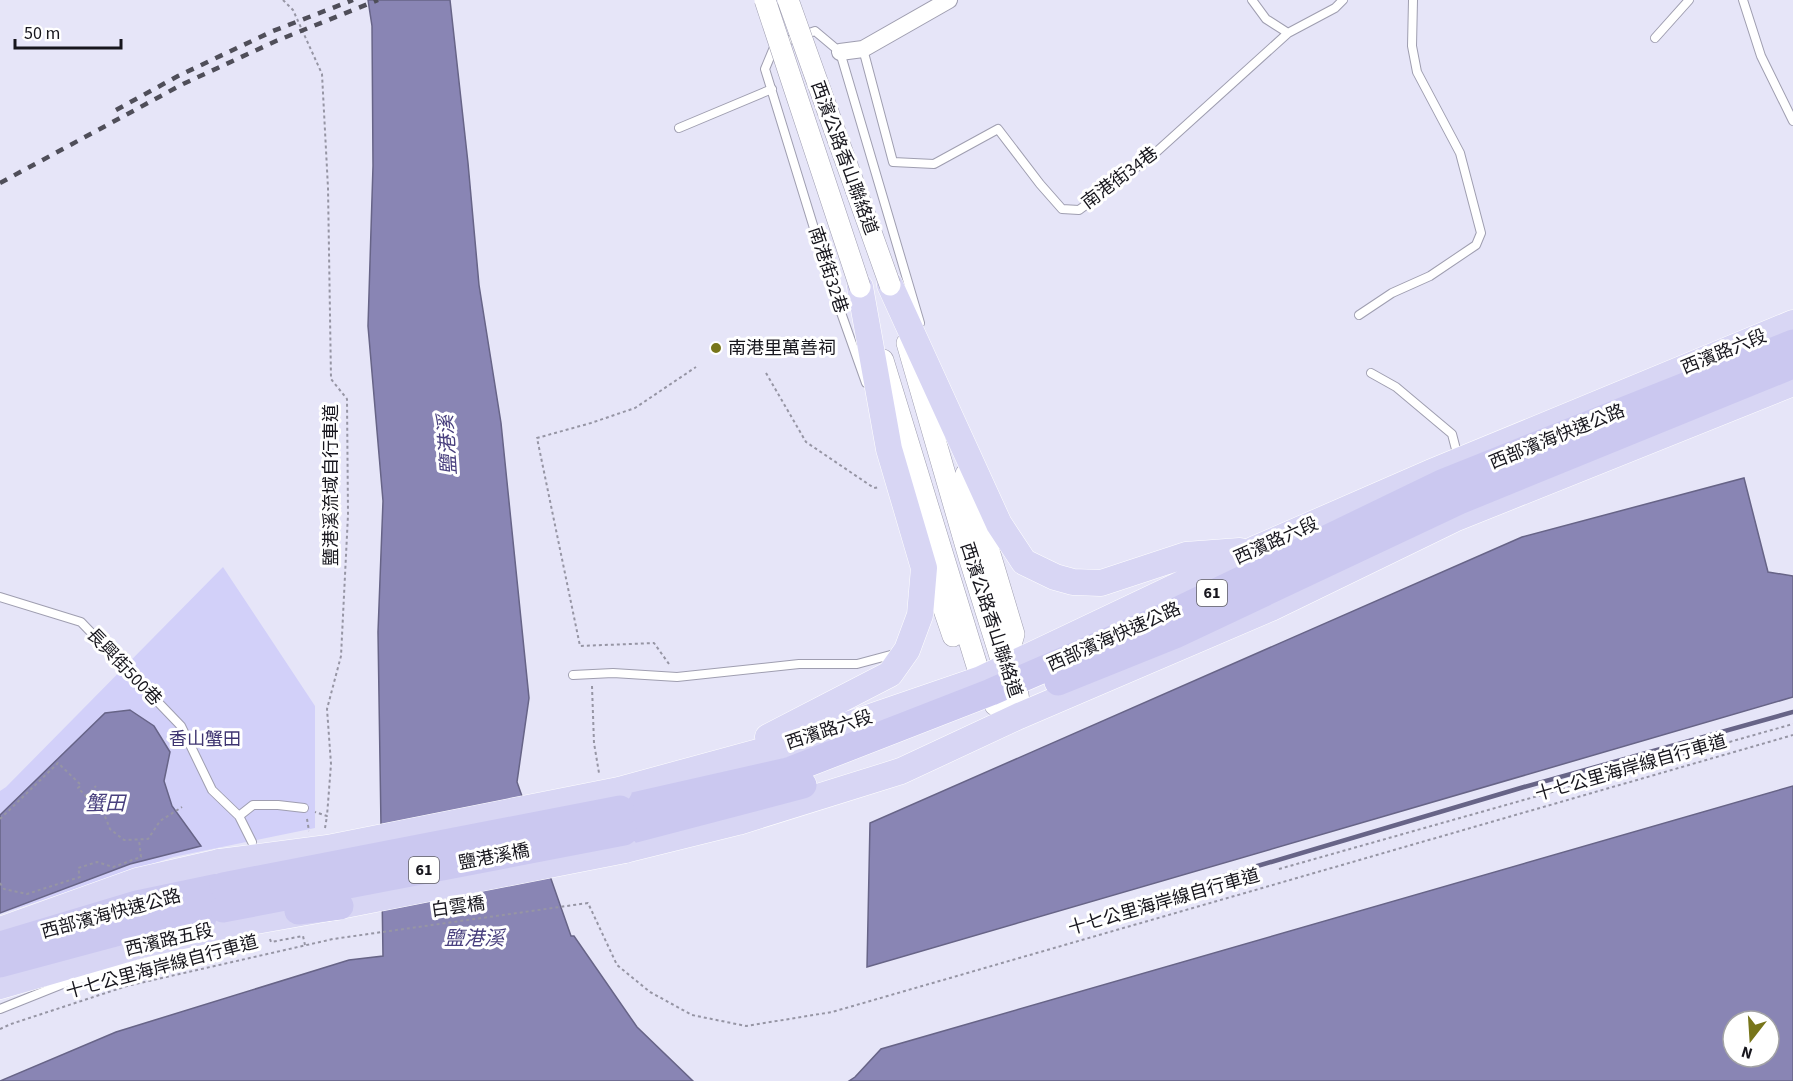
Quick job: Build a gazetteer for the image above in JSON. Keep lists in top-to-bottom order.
{
  "streets": {
    "highway": ["西部濱海快速公路", "61", "鹽港溪橋"],
    "main road": ["西濱路六段", "西濱路五段"],
    "street": ["西濱公路香山聯絡道"],
    "lane": ["南港街34巷", "南港街32巷", "長興街500巷"],
    "path": ["鹽港溪流域自行車道", "十七公里海岸線自行車道", "白雲橋"]
  },
  "crossings": [
    ["西濱公路香山聯絡道", "西濱路六段"],
    ["西濱公路香山聯絡道", "西部濱海快速公路"],
    ["西濱路六段", "西部濱海快速公路"],
    ["西濱路六段", "61"],
    ["西濱路六段", "鹽港溪橋"],
    ["西部濱海快速公路", "61"],
    ["西部濱海快速公路", "鹽港溪橋"],
    ["西部濱海快速公路", "西濱路五段"],
    ["鹽港溪流域自行車道", "61"],
    ["61", "鹽港溪橋"],
    ["61", "西濱路五段"],
    ["十七公里海岸線自行車道", "白雲橋"],
    ["鹽港溪橋", "西濱路五段"]
  ],
  "water": ["鹽港溪", "蟹田"],
  "parks": ["香山蟹田"],
  "places": ["南港里萬善祠"],
  "scale_bar": "50 m",
  "north": "bottom"
}
